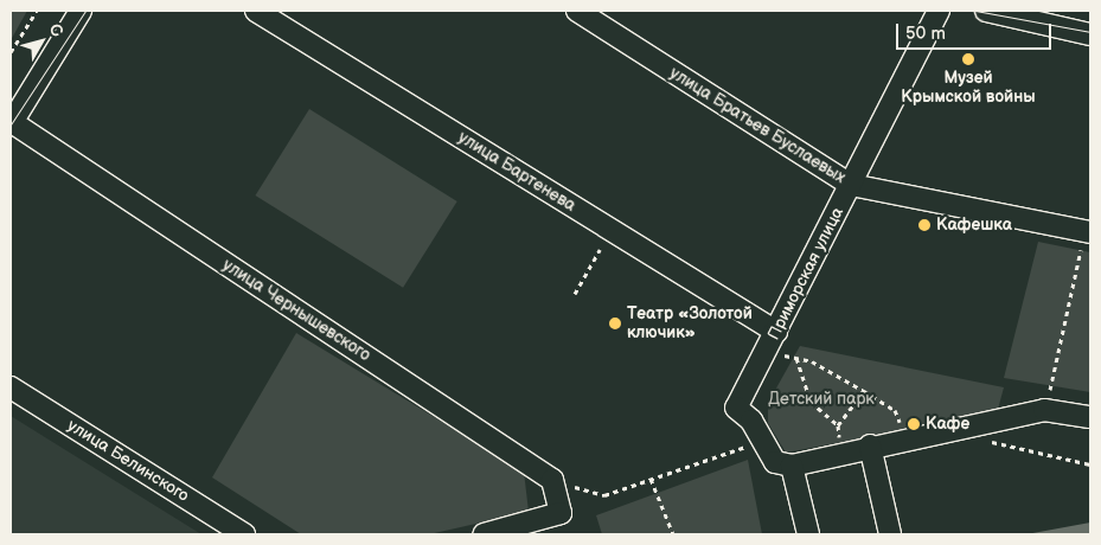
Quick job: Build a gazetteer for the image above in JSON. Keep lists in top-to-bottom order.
{
  "streets": {
    "street": [
      "улица Братьев Буслаевых",
      "улица Бартенева",
      "Приморская улица",
      "улица Чернышевского",
      "улица Белинского"
    ]
  },
  "crossings": [
    ["улица Братьев Буслаевых", "Приморская улица"],
    ["улица Бартенева", "Приморская улица"]
  ],
  "parks": ["Детский парк"],
  "places": [
    "Музей Крымской войны",
    "Кафешка",
    "Театр «Золотой ключик»",
    "Кафе"
  ],
  "scale_bar": "50 m",
  "north": "top right"
}
